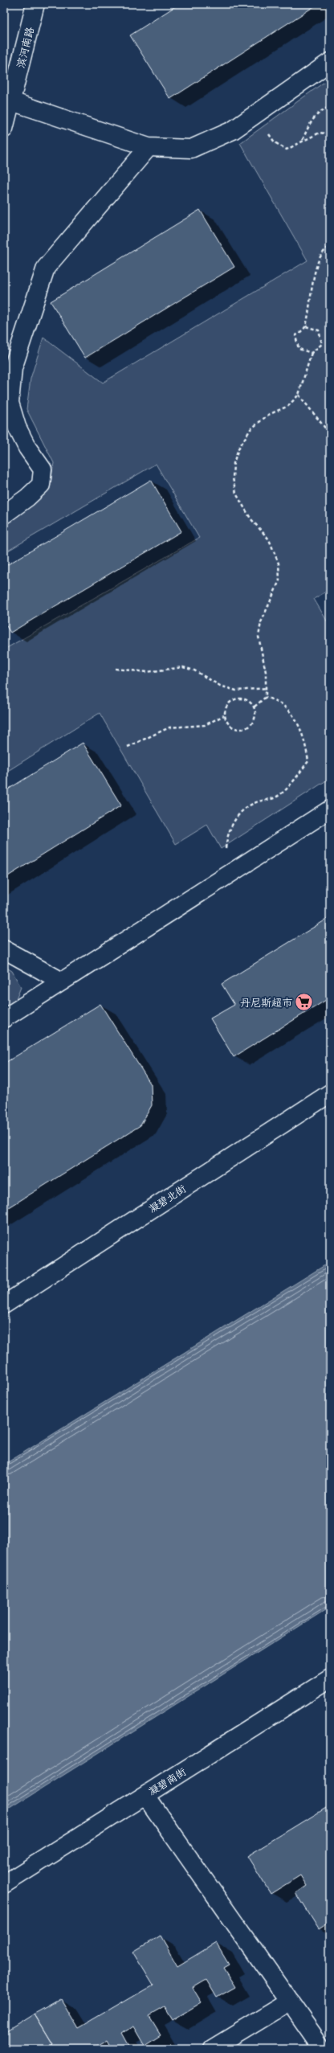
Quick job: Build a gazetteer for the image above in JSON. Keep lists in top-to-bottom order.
{
  "streets": {
    "street": ["滨河南路", "凝碧北街", "凝碧南街"]
  },
  "places": {
    "supermarket": ["丹尼斯超市"]
  }
}
